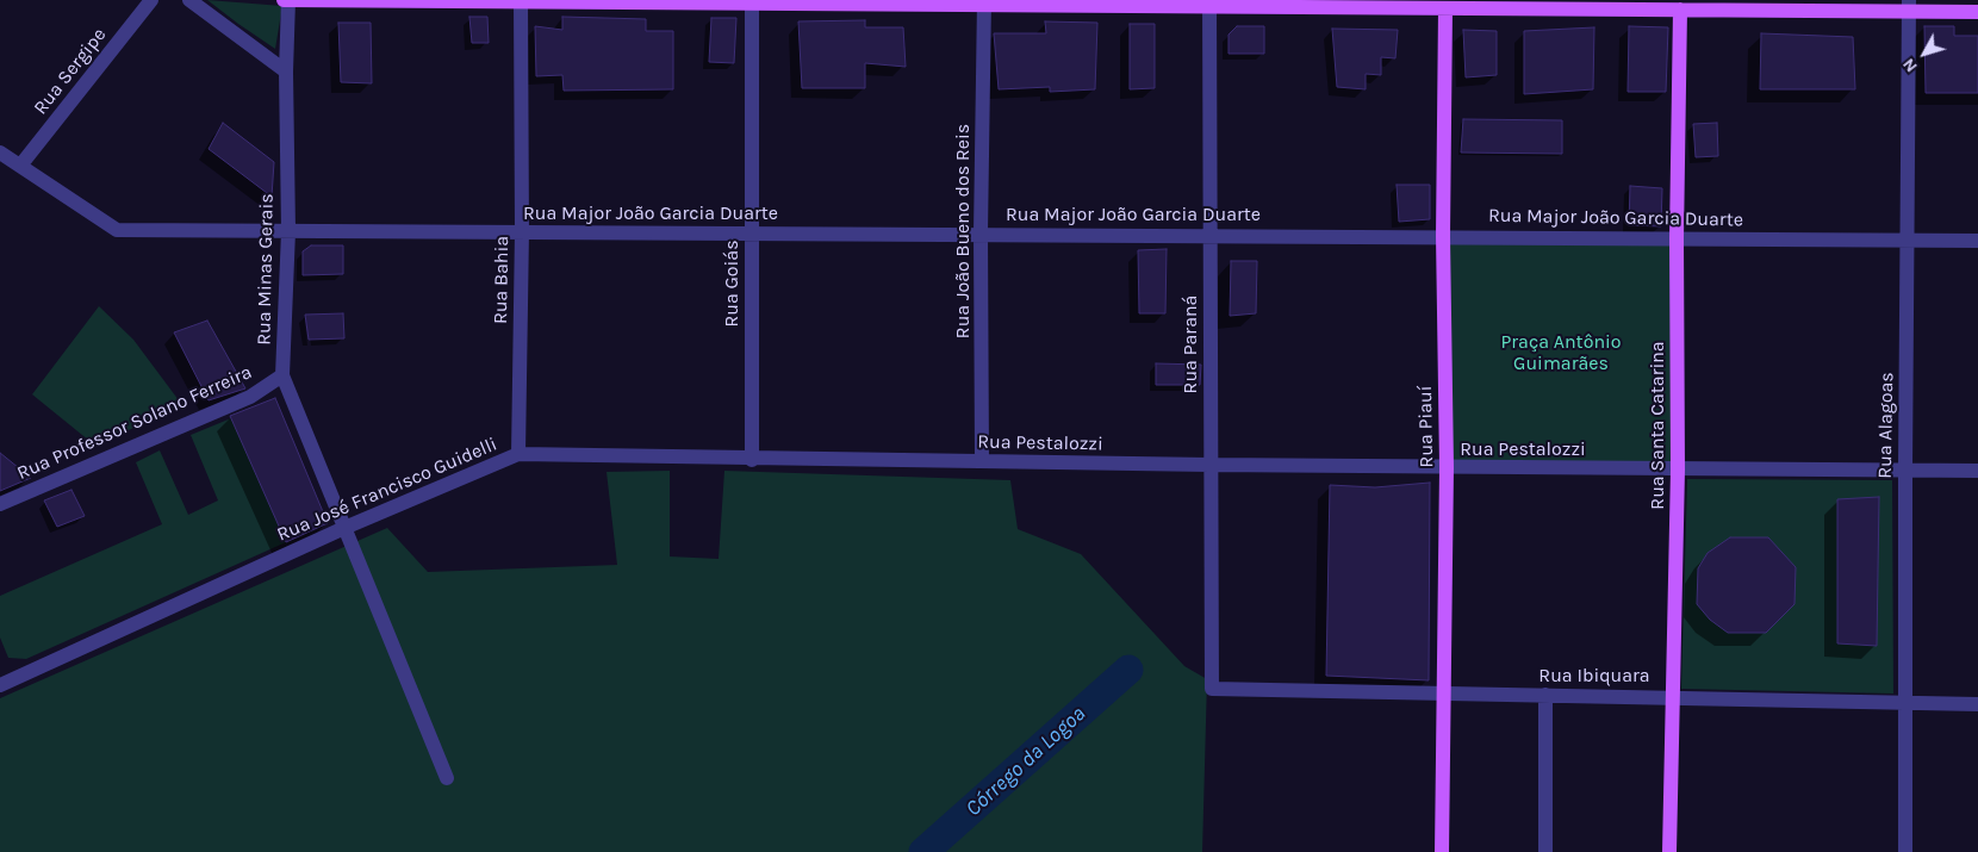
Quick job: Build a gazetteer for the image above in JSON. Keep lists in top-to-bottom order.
{
  "streets": {
    "main road": ["Rua Santa Catarina", "Rua Piauí"],
    "street": [
      "Rua Sergipe",
      "Rua Major João Garcia Duarte",
      "Rua João Bueno dos Reis",
      "Rua Minas Gerais",
      "Rua Bahia",
      "Rua Goiás",
      "Rua Paraná",
      "Rua Professor Solano Ferreira",
      "Rua Alagoas",
      "Rua Pestalozzi",
      "Rua José Francisco Guidelli",
      "Rua Ibiquara"
    ]
  },
  "crossings": [
    ["Rua Sergipe", "Rua Major João Garcia Duarte"],
    ["Rua Major João Garcia Duarte", "Rua João Bueno dos Reis"],
    ["Rua Major João Garcia Duarte", "Rua Minas Gerais"],
    ["Rua Major João Garcia Duarte", "Rua Bahia"],
    ["Rua Major João Garcia Duarte", "Rua Goiás"],
    ["Rua Major João Garcia Duarte", "Rua Paraná"],
    ["Rua Major João Garcia Duarte", "Rua Santa Catarina"],
    ["Rua Major João Garcia Duarte", "Rua Alagoas"],
    ["Rua Major João Garcia Duarte", "Rua Piauí"],
    ["Rua João Bueno dos Reis", "Rua Pestalozzi"],
    ["Rua Minas Gerais", "Rua Professor Solano Ferreira"],
    ["Rua Minas Gerais", "Rua José Francisco Guidelli"],
    ["Rua Bahia", "Rua José Francisco Guidelli"],
    ["Rua Goiás", "Rua José Francisco Guidelli"],
    ["Rua Paraná", "Rua Pestalozzi"],
    ["Rua Paraná", "Rua Ibiquara"],
    ["Rua Santa Catarina", "Rua Pestalozzi"],
    ["Rua Santa Catarina", "Rua Ibiquara"],
    ["Rua Alagoas", "Rua Pestalozzi"],
    ["Rua Alagoas", "Rua Ibiquara"],
    ["Rua Piauí", "Rua Pestalozzi"],
    ["Rua Piauí", "Rua Ibiquara"],
    ["Rua Pestalozzi", "Rua José Francisco Guidelli"]
  ],
  "water": ["Córrego da Logoa"],
  "parks": ["Praça Antônio Guimarães"],
  "north": "bottom left"
}
